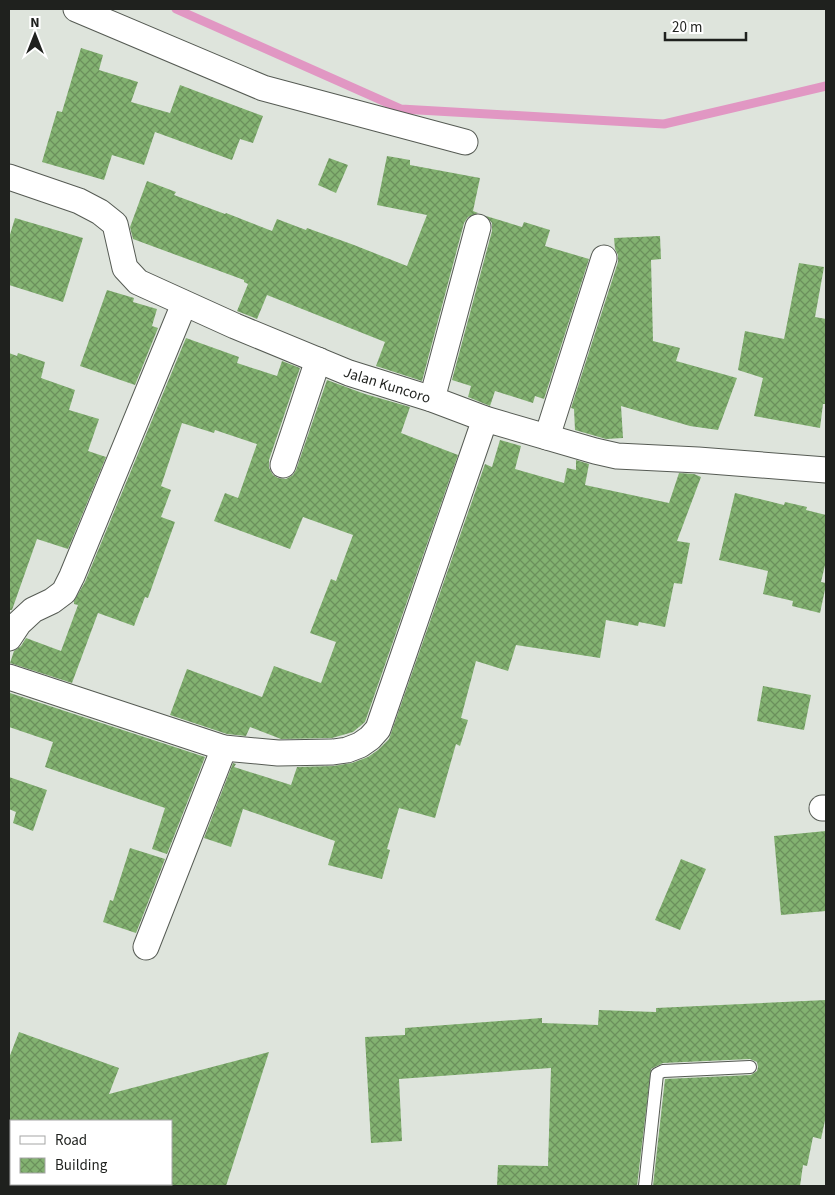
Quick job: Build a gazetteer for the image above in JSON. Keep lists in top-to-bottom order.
{
  "streets": {
    "street": ["Jalan Kuncoro"]
  },
  "legend": ["Road", "Building"],
  "scale_bar": "20 m",
  "north": "top"
}
